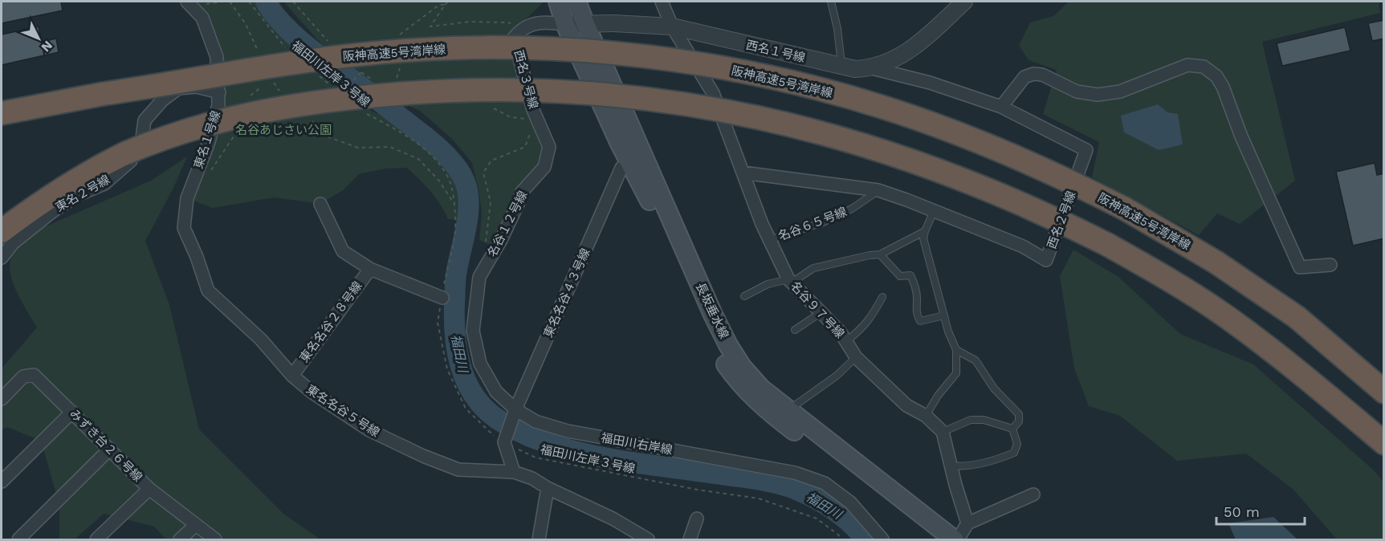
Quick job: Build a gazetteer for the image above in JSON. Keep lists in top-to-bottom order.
{
  "streets": {
    "highway": ["阪神高速5号湾岸線"],
    "main road": ["長坂垂水線"],
    "street": [
      "西名１号線",
      "西名３号線",
      "東名１号線",
      "東名２号線",
      "西名２号線",
      "名谷１２号線",
      "東名名谷４３号線",
      "名谷９７号線",
      "東名名谷２８号線",
      "東名名谷５号線",
      "福田川右岸線",
      "みずき台２６号線"
    ],
    "lane": ["名谷６５号線"],
    "path": ["福田川左岸３号線"]
  },
  "crossings": [
    ["西名１号線", "西名２号線"],
    ["西名１号線", "名谷９７号線"],
    ["西名１号線", "長坂垂水線"],
    ["福田川左岸３号線", "東名名谷４３号線"],
    ["西名３号線", "名谷１２号線"],
    ["東名１号線", "東名２号線"],
    ["東名１号線", "東名名谷５号線"],
    ["西名２号線", "名谷６５号線"],
    ["西名２号線", "名谷９７号線"],
    ["名谷１２号線", "福田川右岸線"],
    ["名谷６５号線", "名谷９７号線"],
    ["東名名谷４３号線", "長坂垂水線"],
    ["東名名谷４３号線", "福田川右岸線"],
    ["東名名谷２８号線", "東名名谷５号線"]
  ],
  "water": ["福田川"],
  "parks": ["名谷あじさい公園"],
  "scale_bar": "50 m",
  "north": "bottom right"
}
